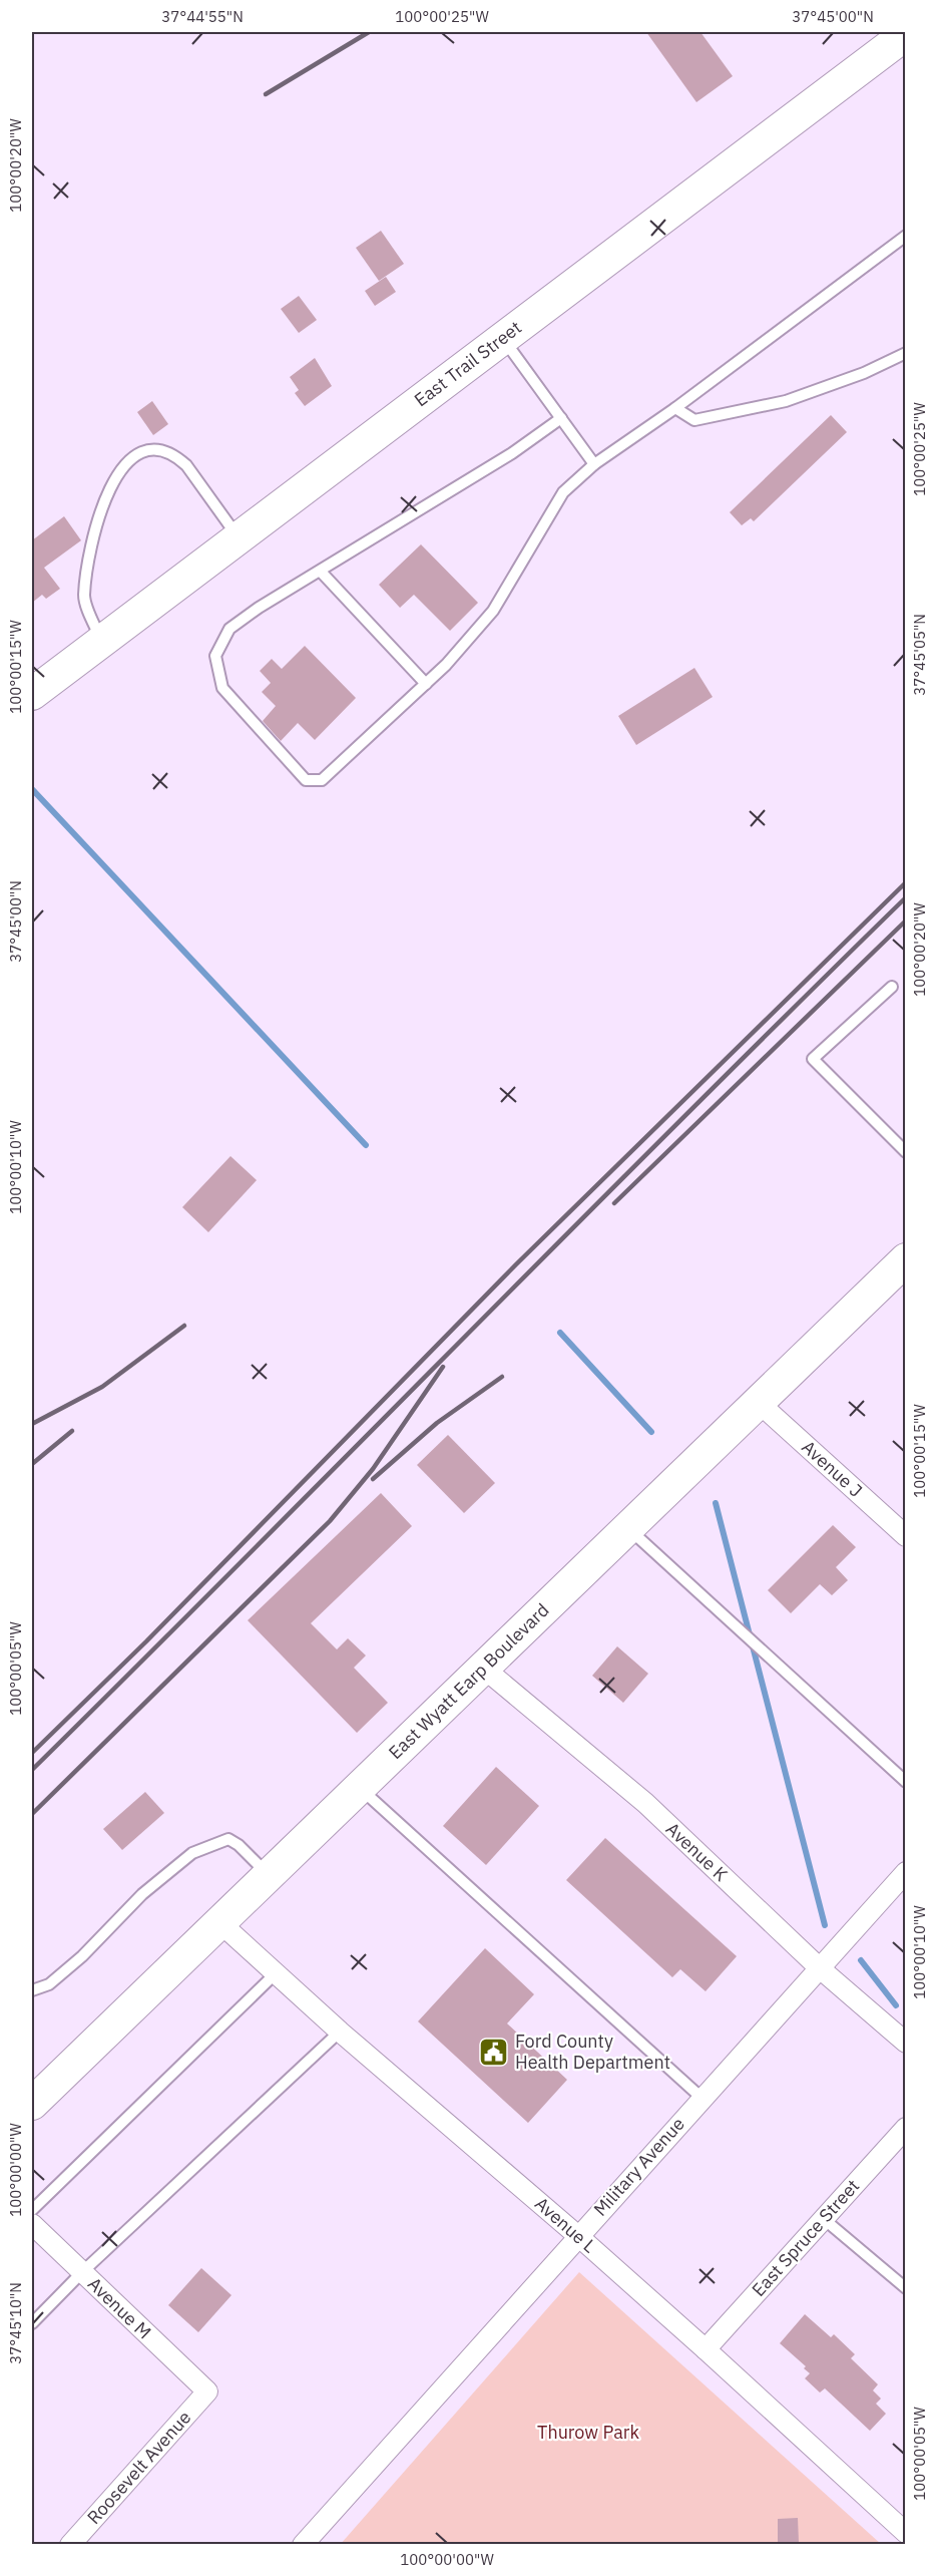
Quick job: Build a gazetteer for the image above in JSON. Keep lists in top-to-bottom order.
{
  "streets": {
    "main road": ["East Trail Street", "East Wyatt Earp Boulevard"],
    "street": [
      "Avenue J",
      "Avenue K",
      "Military Avenue",
      "Avenue L",
      "East Spruce Street",
      "Avenue M",
      "Roosevelt Avenue"
    ]
  },
  "crossings": [
    ["Avenue J", "East Wyatt Earp Boulevard"],
    ["East Wyatt Earp Boulevard", "Avenue K"],
    ["East Wyatt Earp Boulevard", "Avenue L"],
    ["Avenue K", "Military Avenue"],
    ["Military Avenue", "Avenue L"],
    ["Avenue L", "East Spruce Street"],
    ["Avenue M", "Roosevelt Avenue"]
  ],
  "parks": ["Thurow Park"],
  "places": {
    "public building": ["Ford County Health Department"]
  },
  "coordinates": [
    "37°44'55\"N",
    "100°00'25\"W",
    "37°45'00\"N",
    "100°00'20\"W",
    "37°45'05\"N",
    "100°00'15\"W",
    "100°00'10\"W",
    "100°00'05\"W",
    "100°00'00\"W",
    "37°45'10\"N"
  ]
}
